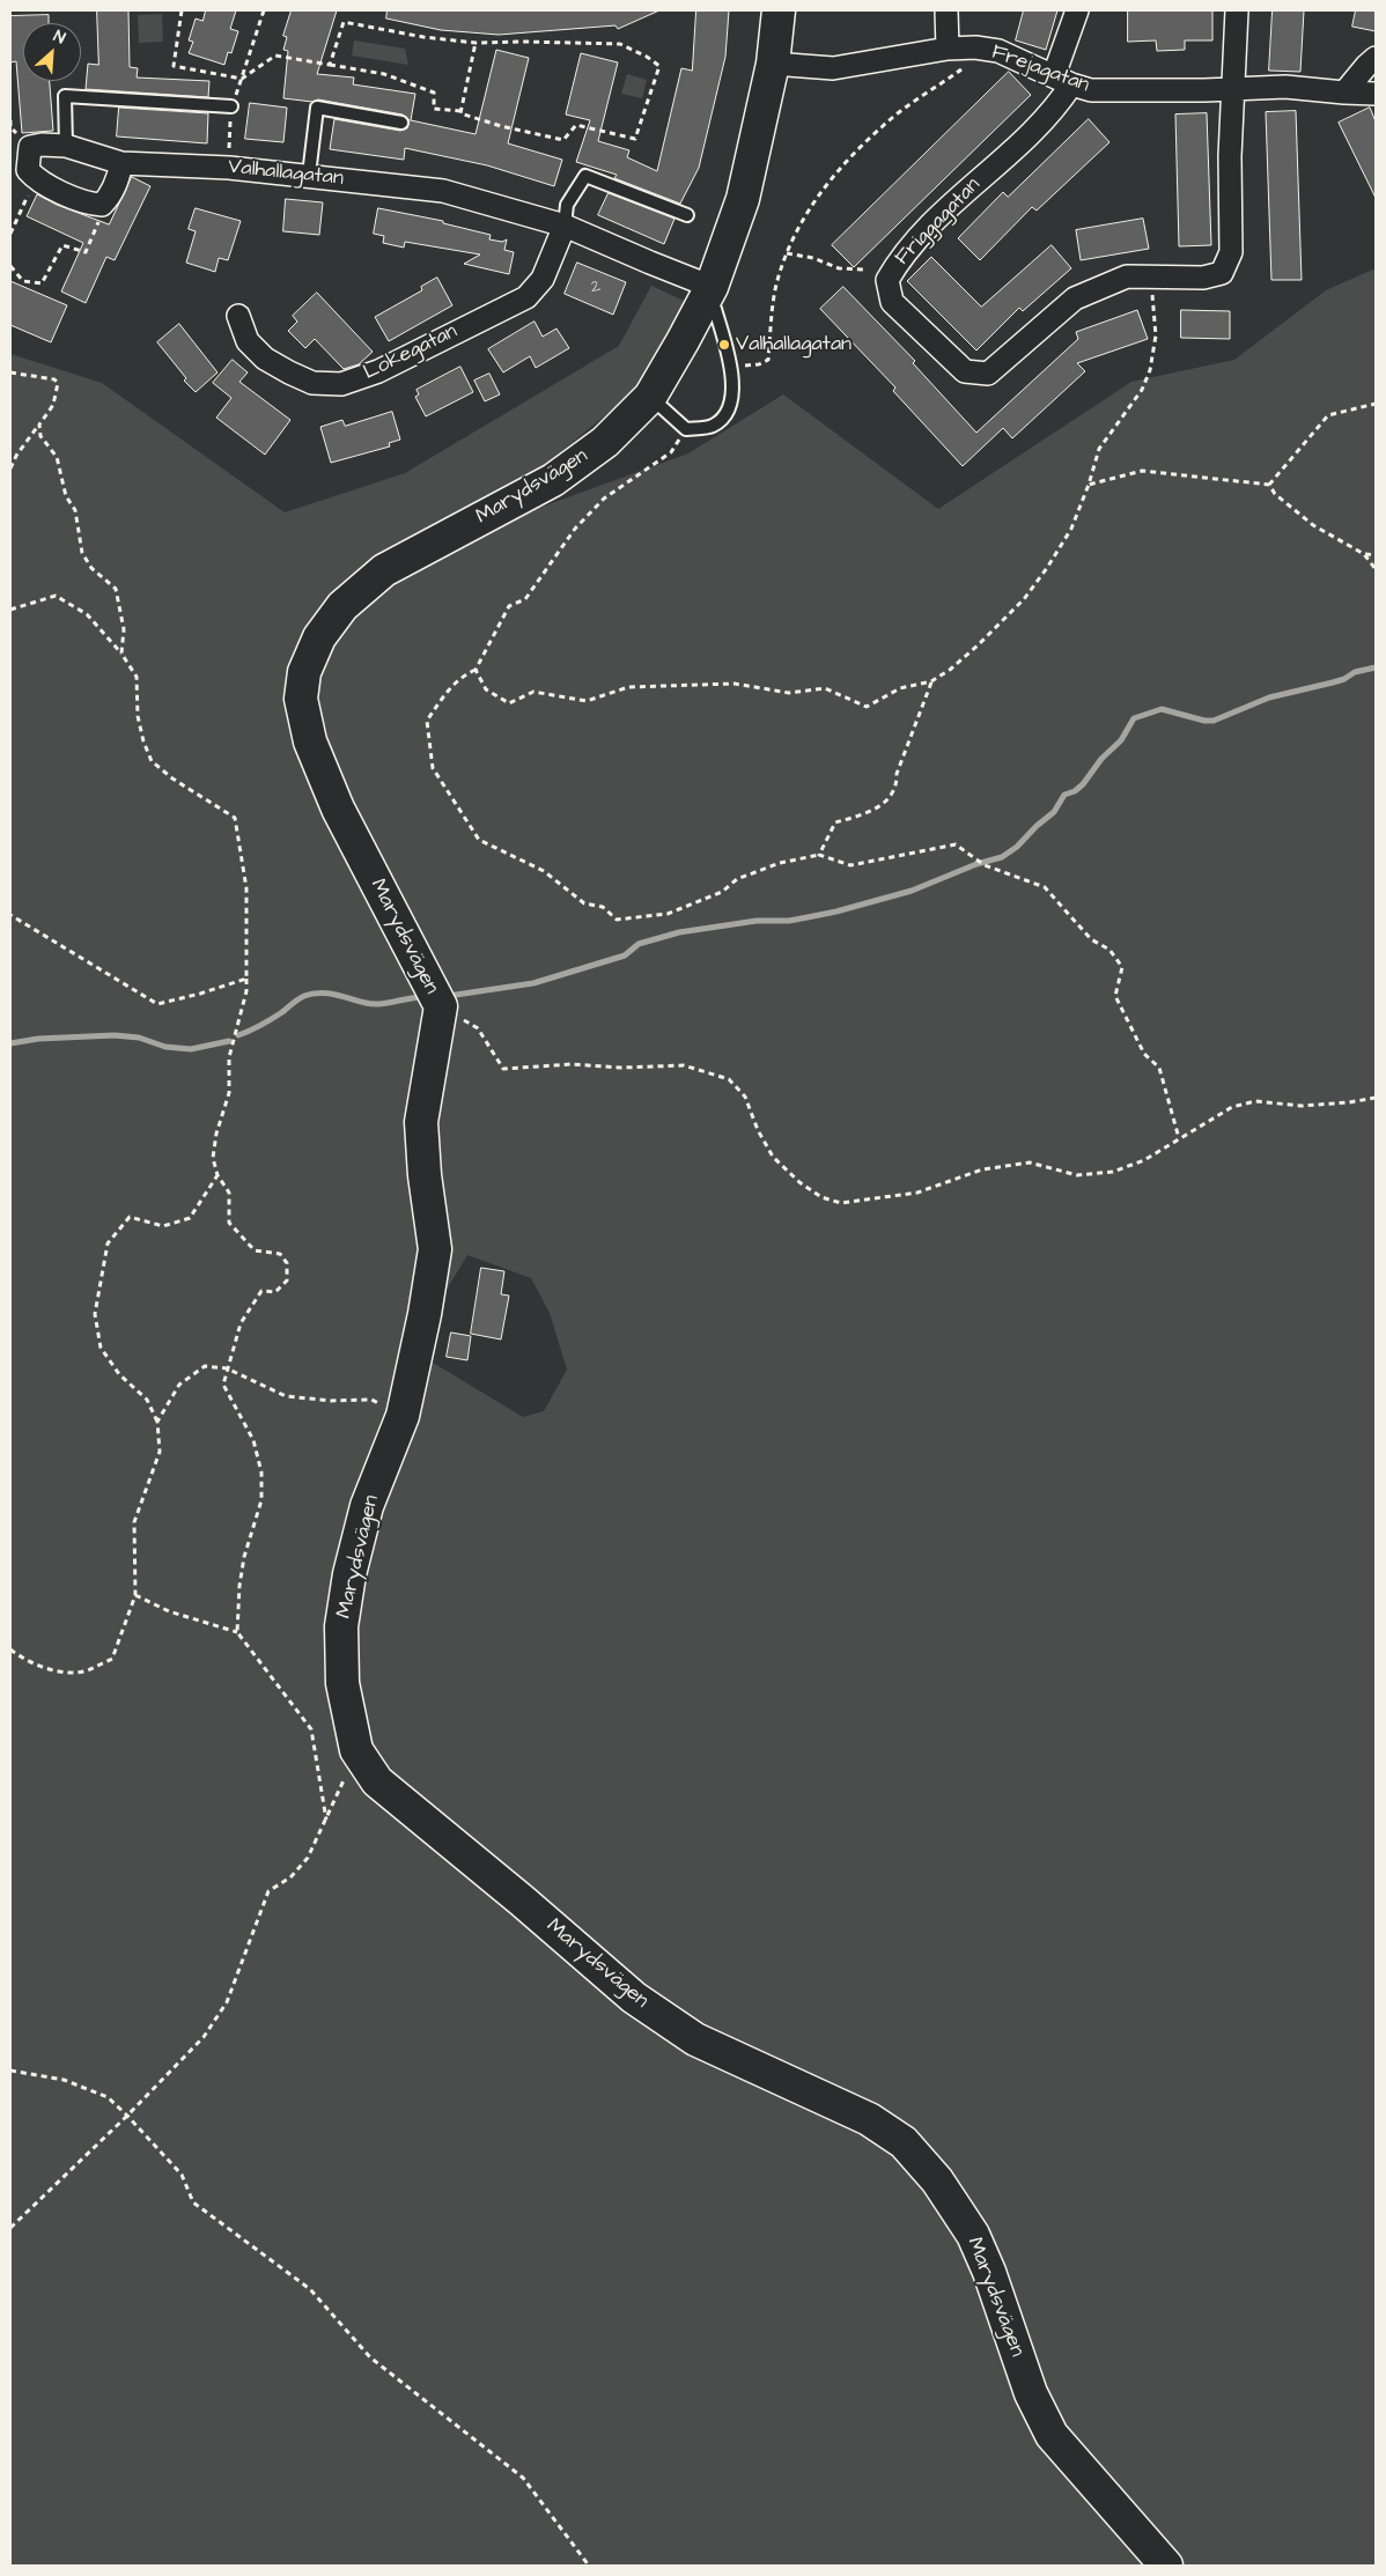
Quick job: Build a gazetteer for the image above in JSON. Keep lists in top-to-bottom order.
{
  "streets": {
    "street": [
      "Frejagatan",
      "Valhallagatan",
      "Friggagatan",
      "Lokegatan",
      "Marydsvägen"
    ]
  },
  "crossings": [
    ["Frejagatan", "Friggagatan"],
    ["Frejagatan", "Marydsvägen"],
    ["Valhallagatan", "Lokegatan"],
    ["Valhallagatan", "Marydsvägen"]
  ],
  "places": ["Valhallagatan"],
  "house_numbers": ["2"],
  "north": "top right"
}
